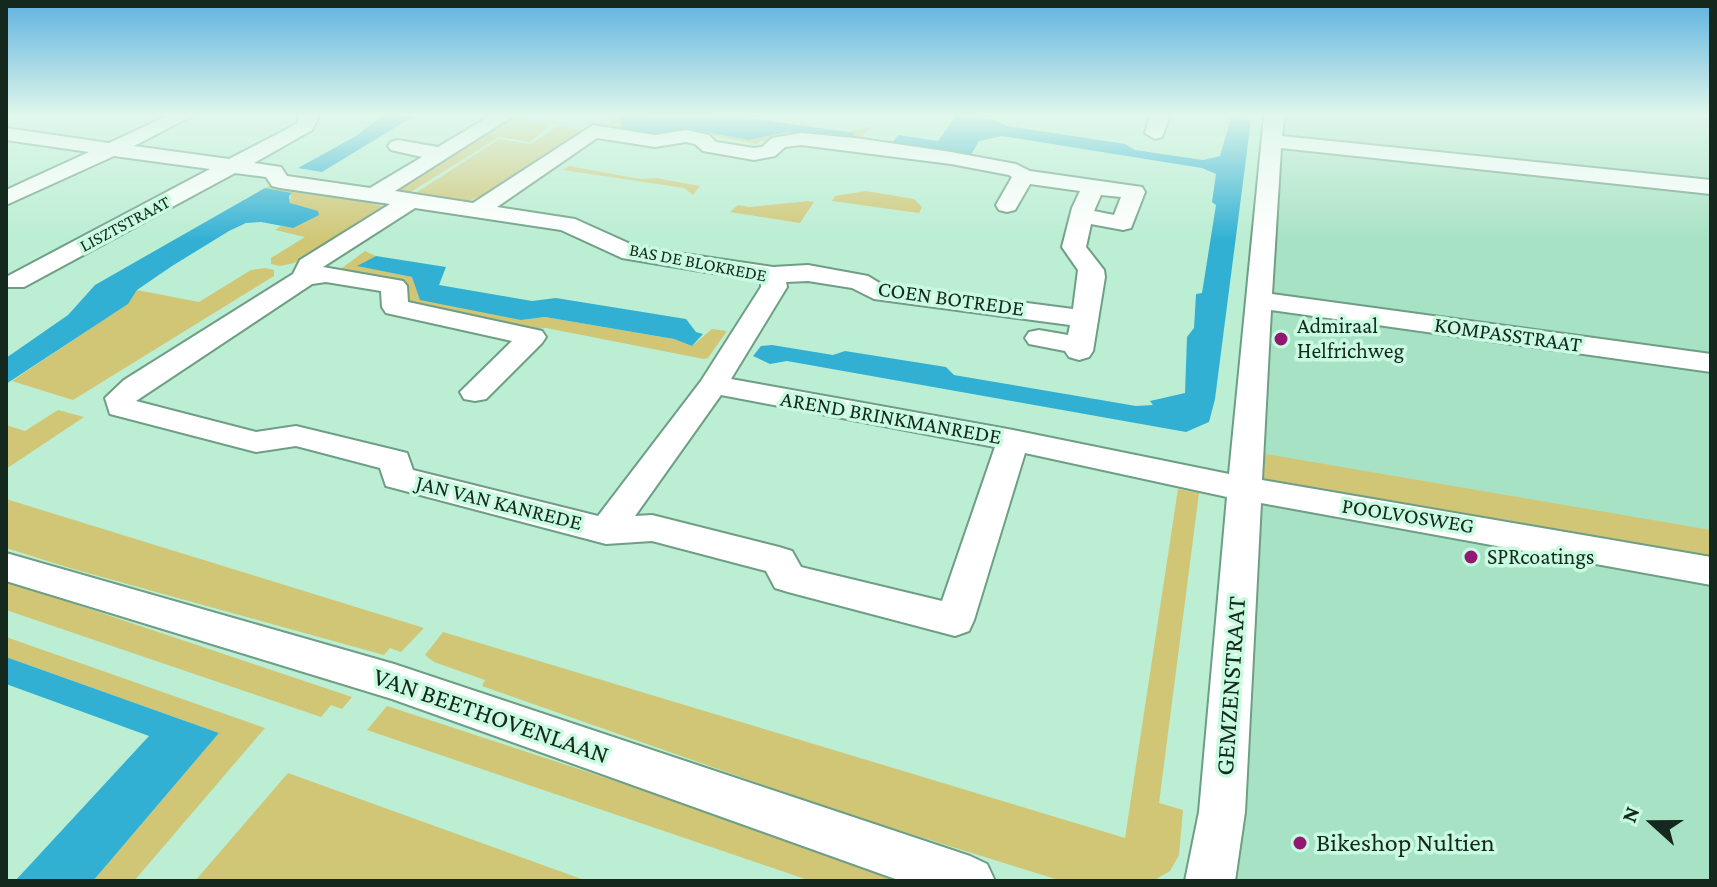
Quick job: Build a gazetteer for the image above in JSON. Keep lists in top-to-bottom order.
{
  "streets": {
    "street": [
      "LISZTSTRAAT",
      "BAS DE BLOKREDE",
      "COEN BOTREDE",
      "KOMPASSTRAAT",
      "AREND BRINKMANREDE",
      "JAN VAN KANREDE",
      "POOLVOSWEG",
      "GEMZENSTRAAT",
      "VAN BEETHOVENLAAN"
    ]
  },
  "crossings": [
    ["LISZTSTRAAT", "BAS DE BLOKREDE"],
    ["BAS DE BLOKREDE", "COEN BOTREDE"],
    ["BAS DE BLOKREDE", "AREND BRINKMANREDE"],
    ["BAS DE BLOKREDE", "JAN VAN KANREDE"],
    ["AREND BRINKMANREDE", "JAN VAN KANREDE"],
    ["AREND BRINKMANREDE", "POOLVOSWEG"],
    ["AREND BRINKMANREDE", "GEMZENSTRAAT"],
    ["POOLVOSWEG", "GEMZENSTRAAT"]
  ],
  "places": ["Admiraal Helfrichweg", "SPRcoatings", "Bikeshop Nultien"],
  "north": "left"
}
